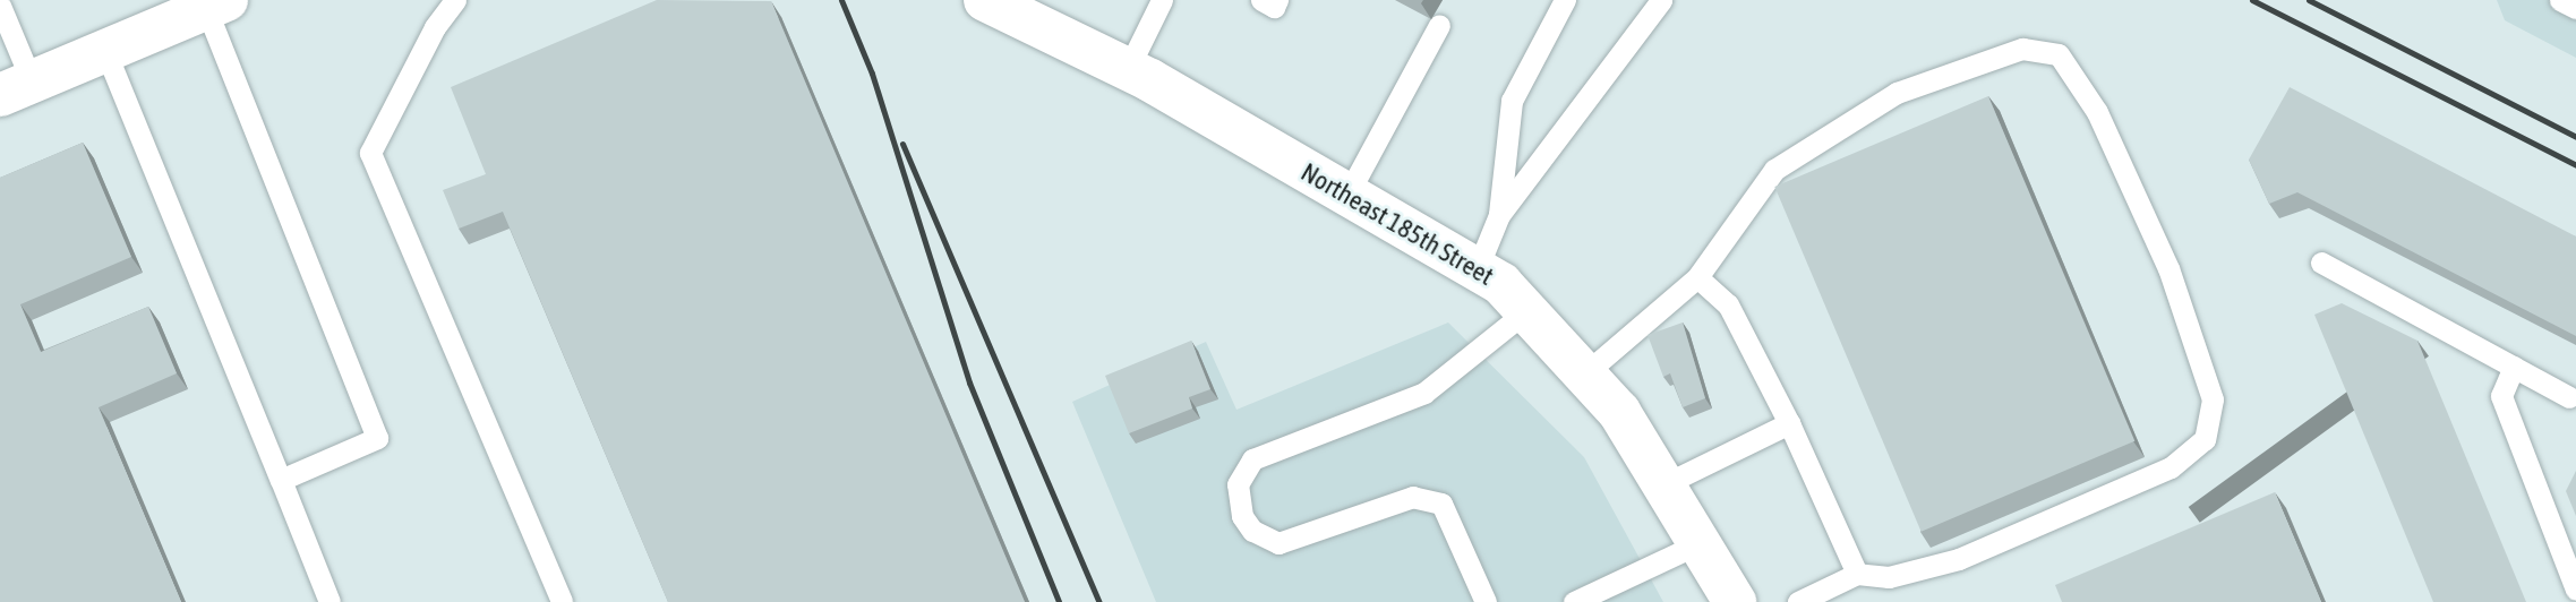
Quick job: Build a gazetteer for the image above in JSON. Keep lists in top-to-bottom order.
{
  "streets": {
    "street": ["Northeast 185th Street"]
  }
}
